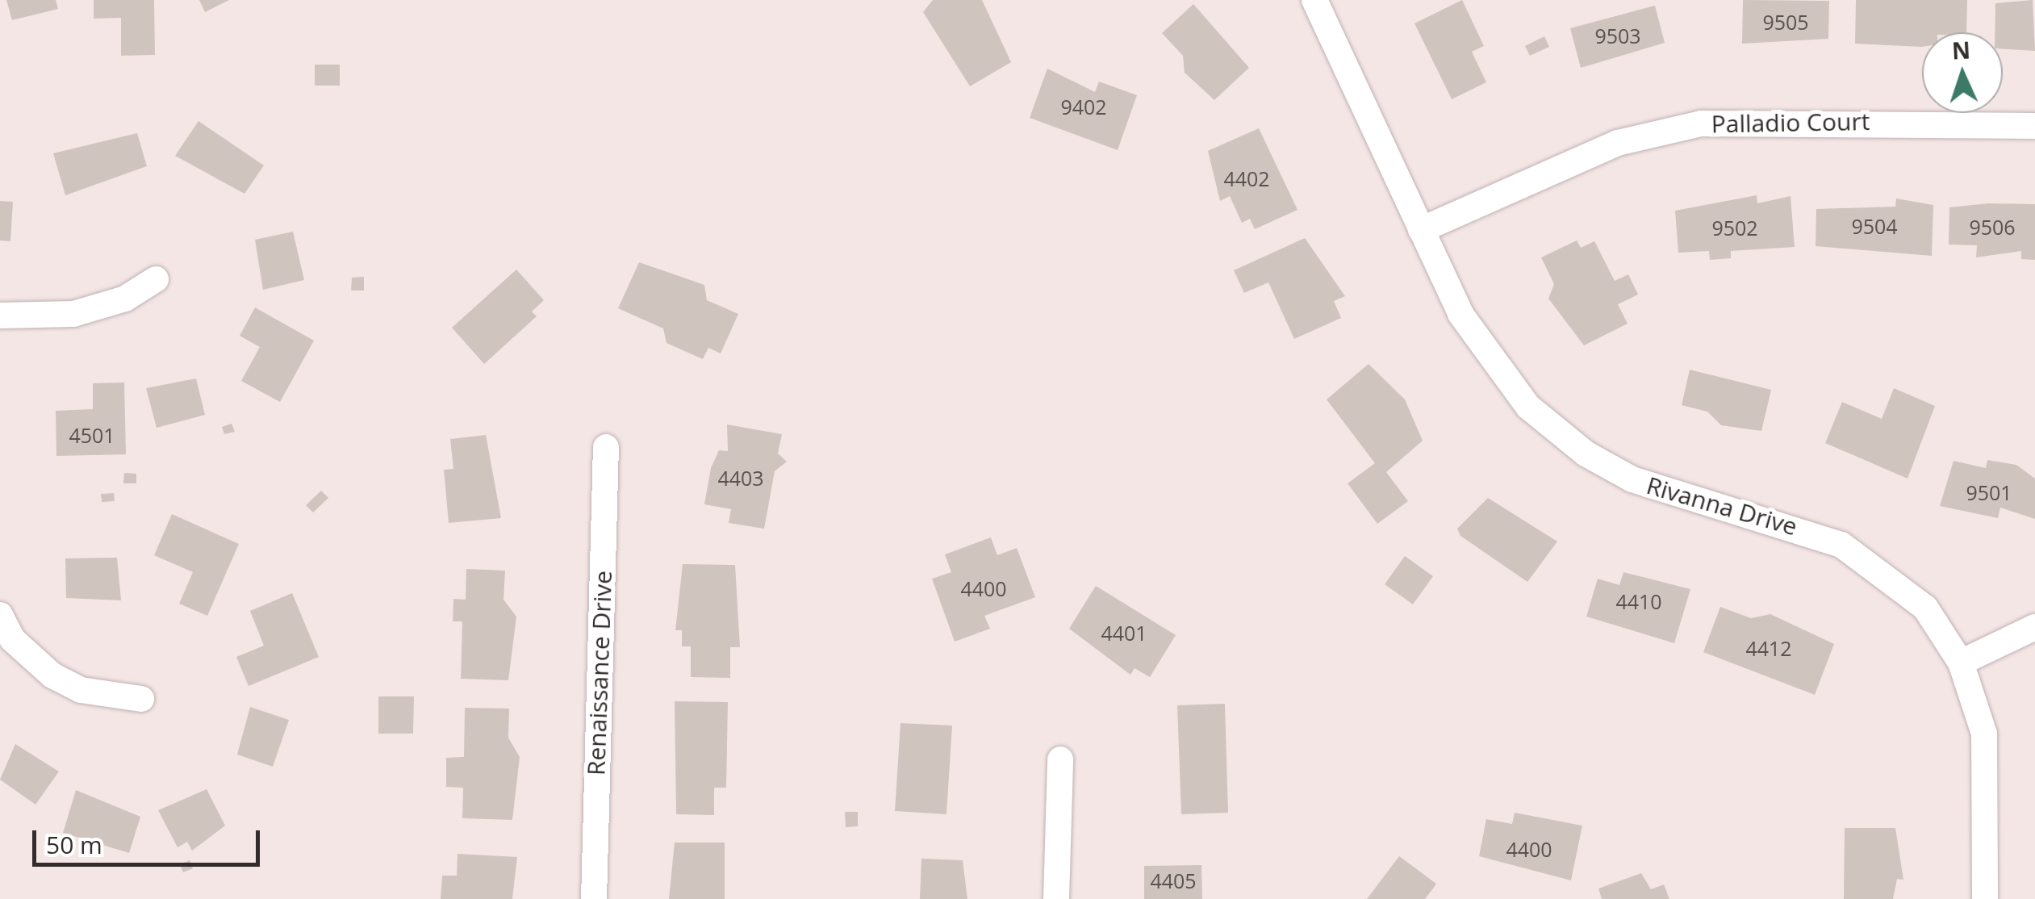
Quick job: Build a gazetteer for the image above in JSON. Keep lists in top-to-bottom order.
{
  "streets": {
    "street": ["Palladio Court", "Rivanna Drive", "Renaissance Drive"]
  },
  "crossings": [
    ["Palladio Court", "Rivanna Drive"]
  ],
  "house_numbers": [
    "9505",
    "9503",
    "9402",
    "4402",
    "9504",
    "9506",
    "9502",
    "4501",
    "4403",
    "9501",
    "4400",
    "4410",
    "4401",
    "4412",
    "4400",
    "4405"
  ],
  "scale_bar": "50 m",
  "north": "top"
}
